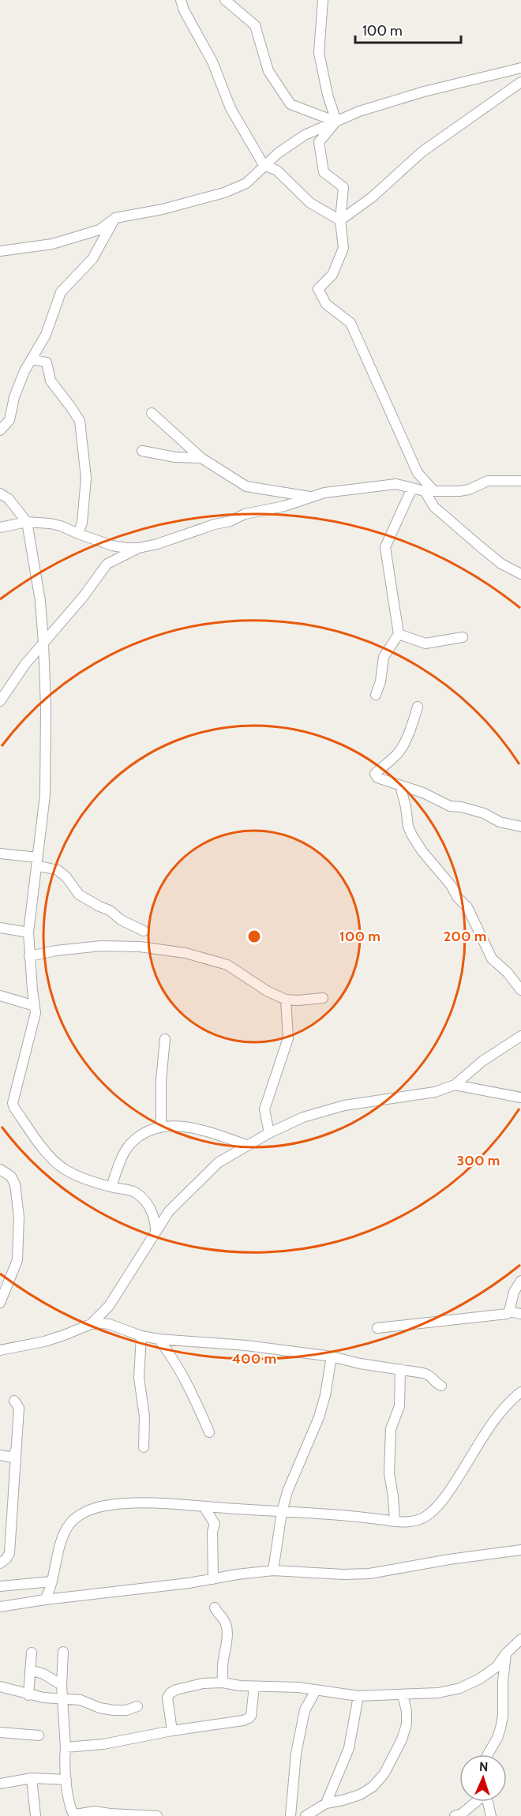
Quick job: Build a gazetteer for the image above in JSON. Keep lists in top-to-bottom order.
{
  "scale_bar": "100 m",
  "north": "top",
  "rings": [
    "100 m",
    "200 m",
    "300 m",
    "400 m"
  ]
}
